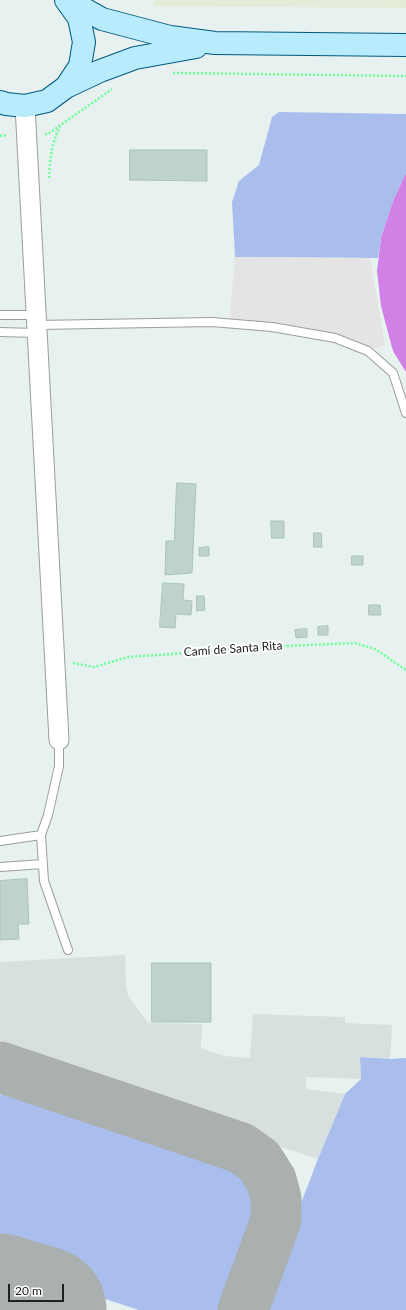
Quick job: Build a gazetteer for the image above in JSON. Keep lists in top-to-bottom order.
{
  "streets": {
    "path": ["Camí de Santa Rita"]
  },
  "scale_bar": "20 m"
}
